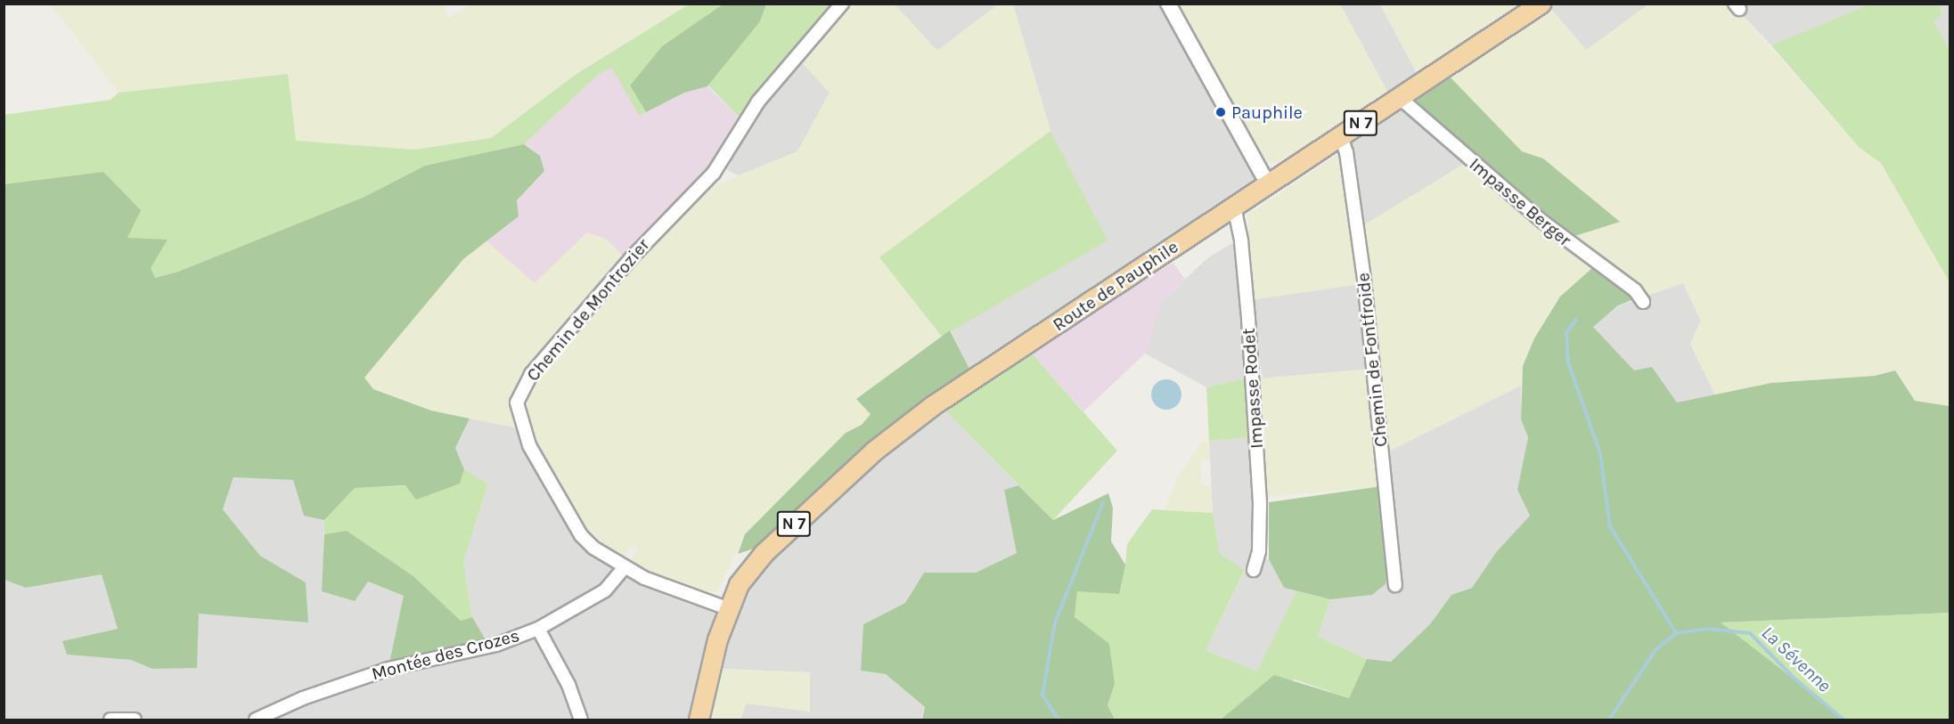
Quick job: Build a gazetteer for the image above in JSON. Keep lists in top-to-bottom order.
{
  "streets": {
    "main road": ["N 7", "Route de Pauphile"],
    "street": [
      "Impasse Berger",
      "Chemin de Montrozier",
      "Chemin de Fontfroide",
      "Impasse Rodet",
      "Montée des Crozes"
    ]
  },
  "crossings": [
    ["N 7", "Route de Pauphile"],
    ["N 7", "Chemin de Montrozier"],
    ["Impasse Berger", "Route de Pauphile"],
    ["Route de Pauphile", "Chemin de Montrozier"],
    ["Route de Pauphile", "Chemin de Fontfroide"],
    ["Route de Pauphile", "Impasse Rodet"],
    ["Chemin de Montrozier", "Montée des Crozes"]
  ],
  "water": ["La Sévenne"],
  "places": ["Pauphile"]
}
